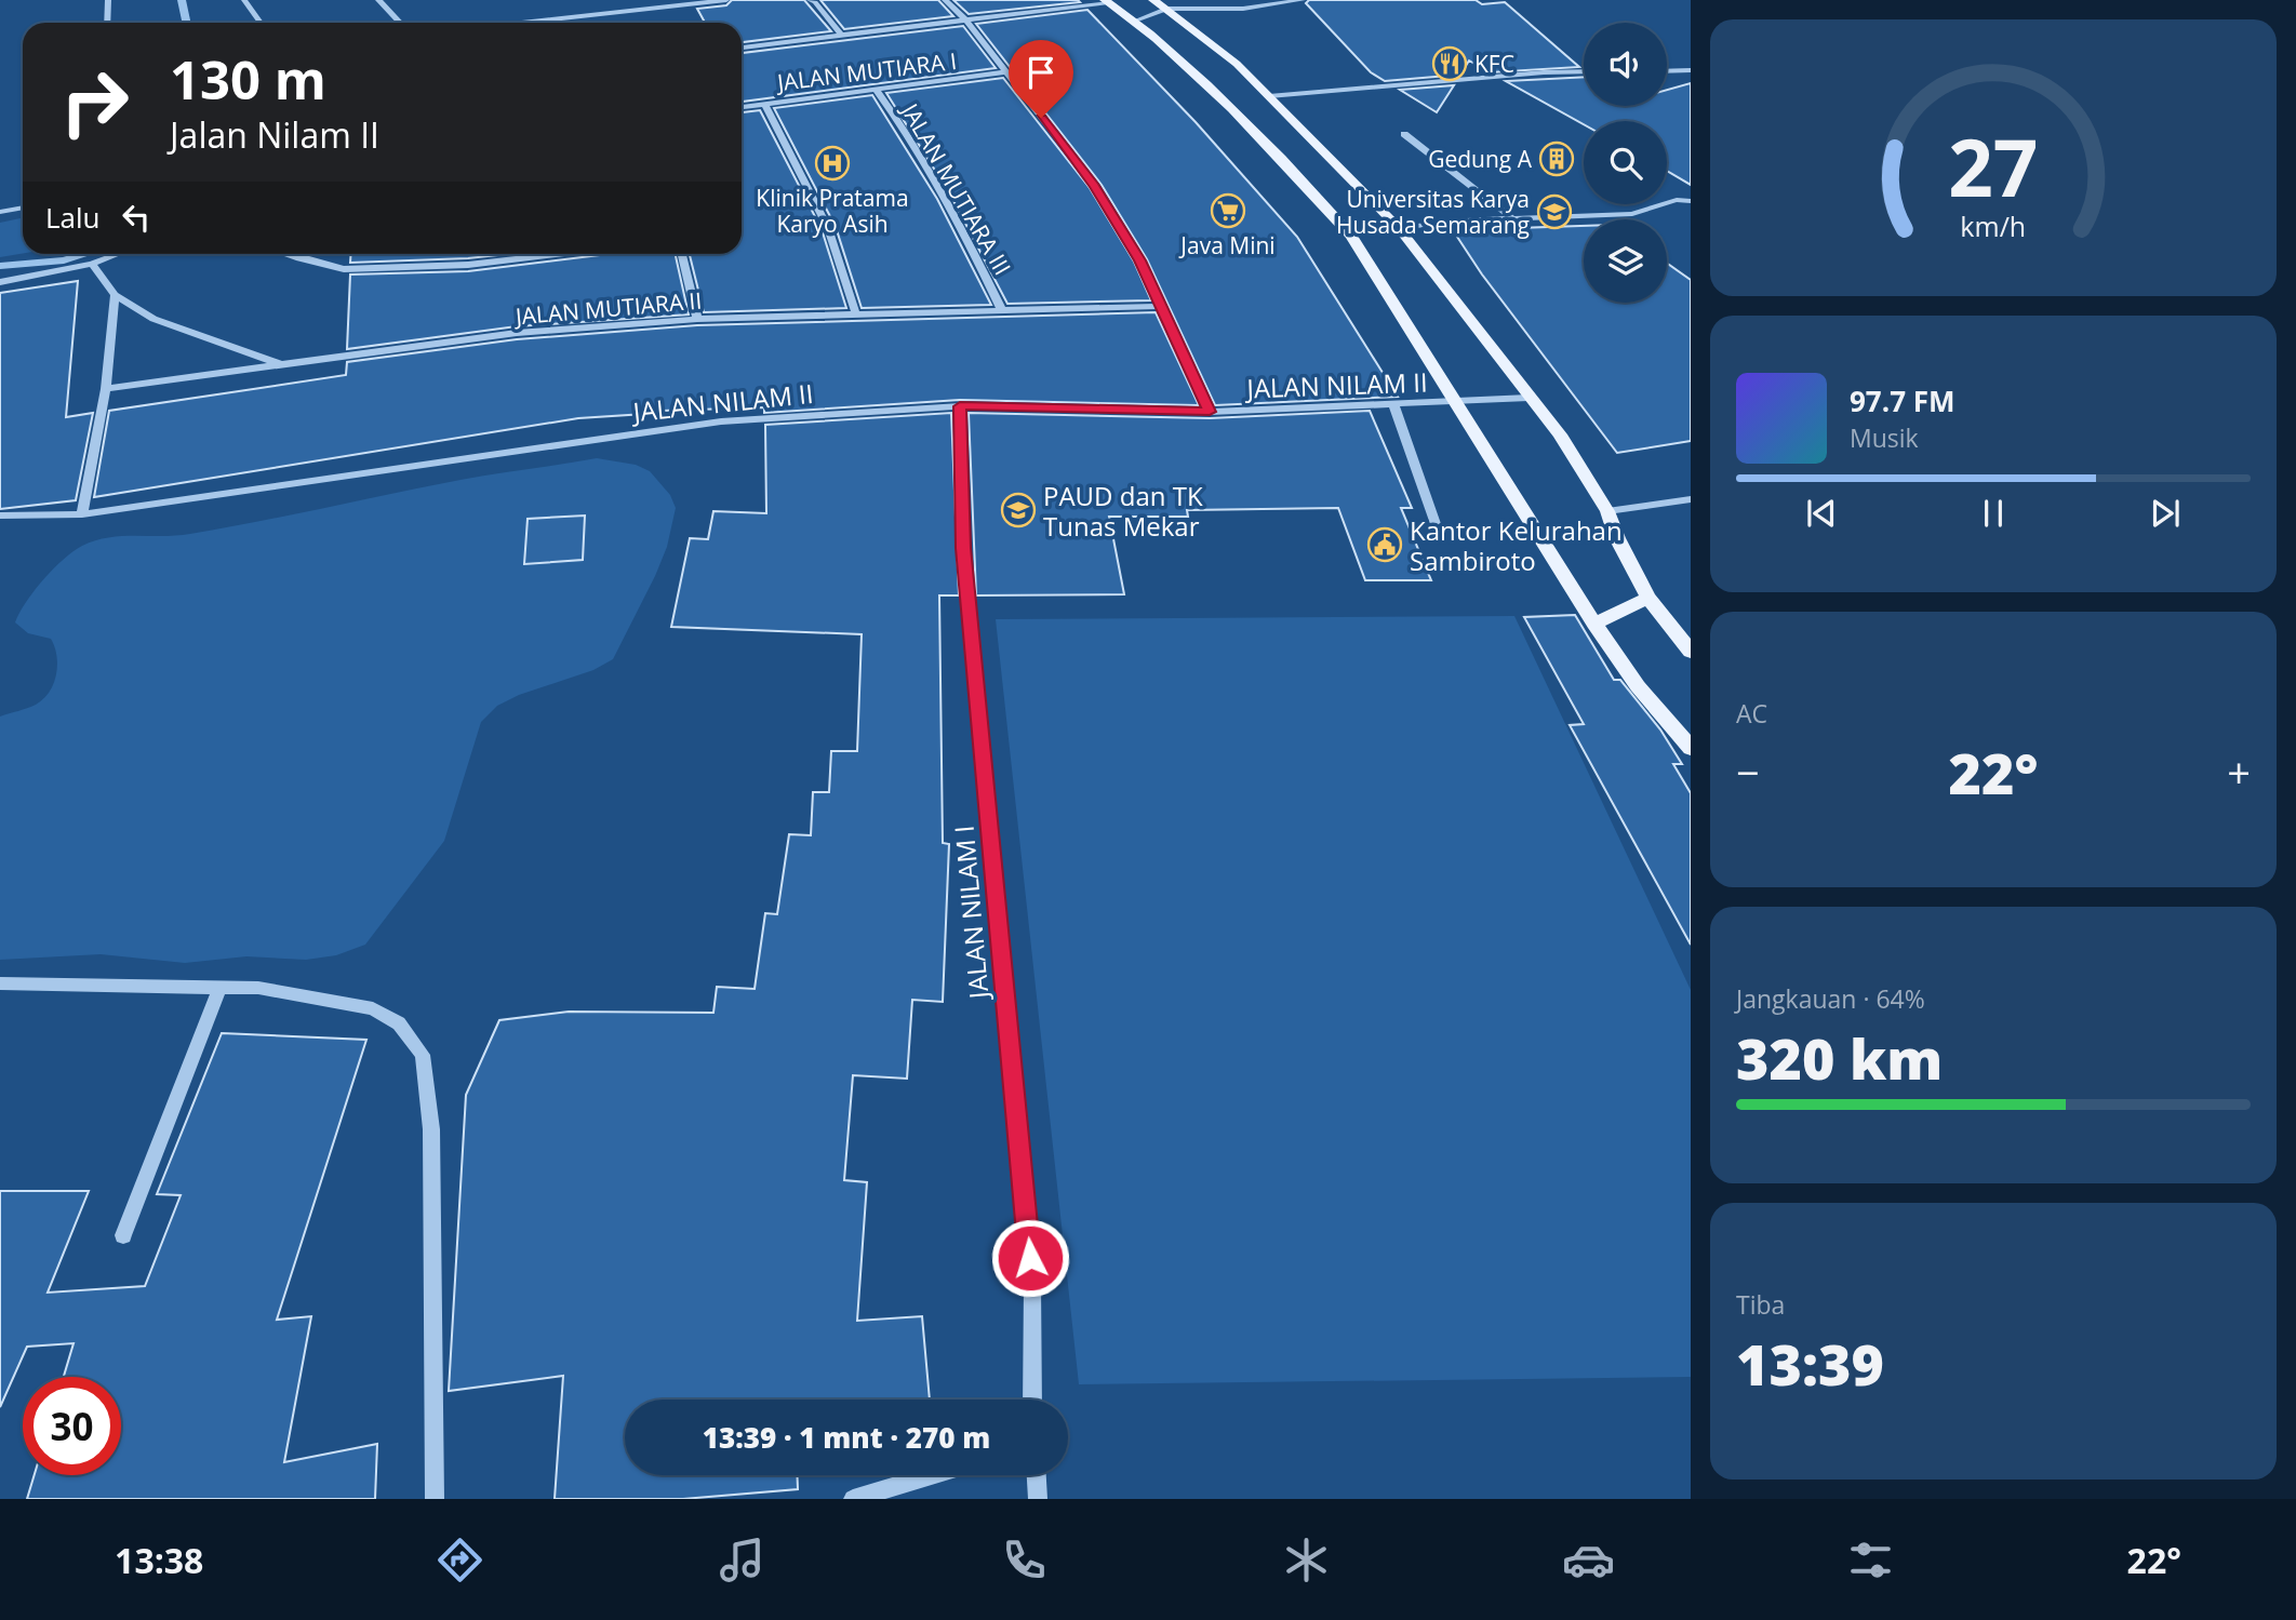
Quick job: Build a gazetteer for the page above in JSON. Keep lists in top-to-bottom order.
{
  "streets": {
    "street": [
      "JALAN MUTIARA I",
      "JALAN MUTIARA III",
      "JALAN MUTIARA II",
      "JALAN NILAM II",
      "JALAN NILAM I"
    ]
  },
  "crossings": [
    ["JALAN MUTIARA I", "JALAN MUTIARA III"],
    ["JALAN MUTIARA III", "JALAN MUTIARA II"],
    ["JALAN NILAM II", "JALAN NILAM I"]
  ],
  "places": {
    "restaurant": ["KFC"],
    "building": ["Gedung A"],
    "hospital": ["Klinik Pratama Karyo Asih"],
    "supermarket": ["Java Mini"],
    "school or university": ["Universitas Karya Husada Semarang", "PAUD dan TK Tunas Mekar"],
    "public building": ["Kantor Kelurahan Sambiroto"]
  },
  "page": {
    "turn": ["130 m", "Jalan Nilam II"],
    "then": "Lalu",
    "song": ["97.7 FM", "Musik"],
    "tile": [
      "AC",
      ["Jangkauan · 64%", "320 km"],
      ["Tiba", "13:39"]
    ],
    "heat": ["−", "22°", "+"],
    "limit": "30",
    "trip": "13:39 · 1 mnt · 270 m",
    "tabs": ["13:38", "22°"],
    "gauge": ["27", "km/h"]
  }
}
